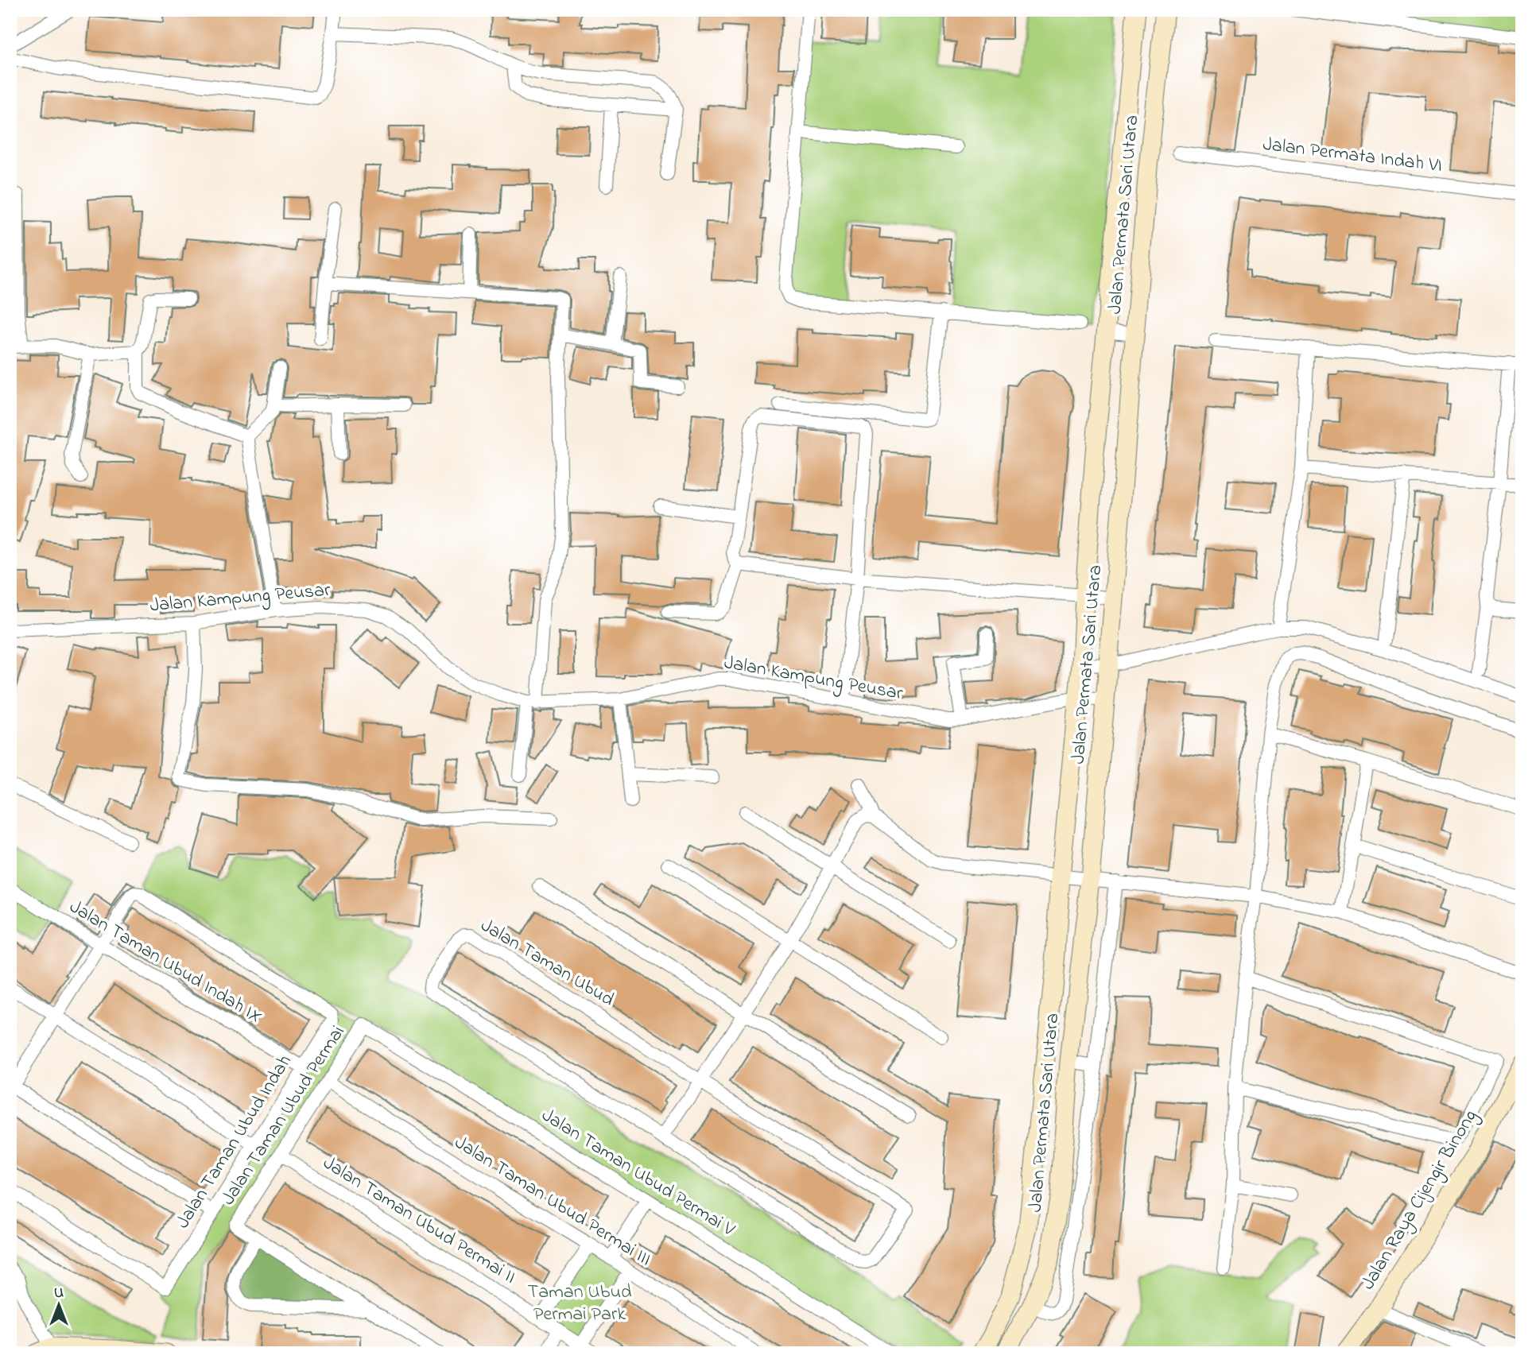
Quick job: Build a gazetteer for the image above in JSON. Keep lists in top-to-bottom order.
{
  "streets": {
    "street": [
      "Jalan Permata Indah VI",
      "Jalan Permata Sari Utara",
      "Jalan Kampung Peusar",
      "Jalan Taman Ubud Indah IX",
      "Jalan Taman Ubud",
      "Jalan Taman Ubud Permai",
      "Jalan Taman Ubud Indah",
      "Jalan Taman Ubud Permai V",
      "Jalan Raya Cijengir Binong",
      "Jalan Taman Ubud Permai III",
      "Jalan Taman Ubud Permai II"
    ]
  },
  "crossings": [
    ["Jalan Permata Sari Utara", "Jalan Kampung Peusar"],
    ["Jalan Taman Ubud Indah IX", "Jalan Taman Ubud Indah"],
    ["Jalan Taman Ubud Permai", "Jalan Taman Ubud Permai V"],
    ["Jalan Taman Ubud Permai", "Jalan Taman Ubud Permai III"],
    ["Jalan Taman Ubud Permai", "Jalan Taman Ubud Permai II"]
  ],
  "parks": ["Taman Ubud Permai Park"],
  "north": "top"
}
